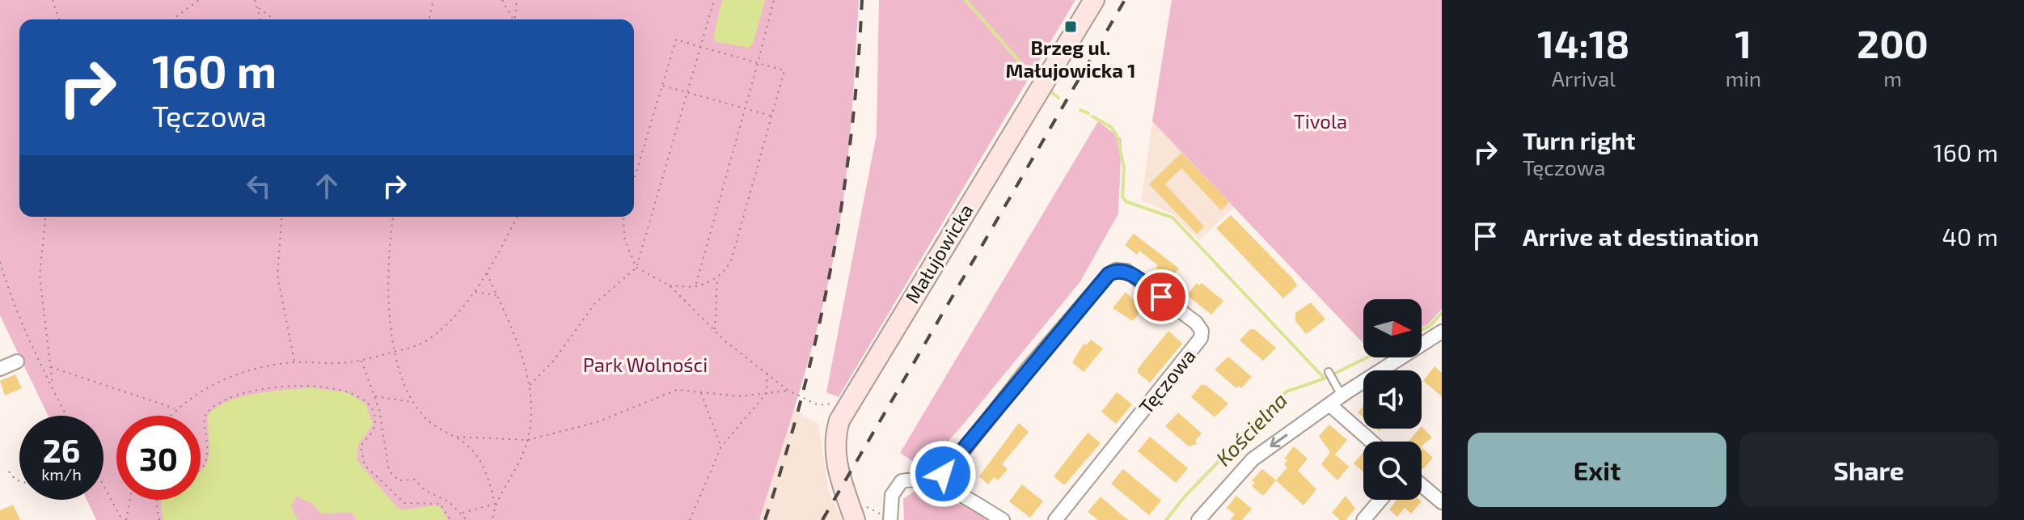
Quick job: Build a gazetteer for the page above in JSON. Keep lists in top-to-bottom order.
{
  "streets": {
    "street": ["Małujowicka", "Tęczowa"]
  },
  "water": ["Kościelna"],
  "parks": ["Tivola", "Park Wolności"],
  "places": {
    "transit": ["Brzeg ul. Małujowicka 1"]
  },
  "north": "right",
  "page": {
    "eta": [
      "14:18",
      "Arrival",
      "1",
      "min",
      "200",
      "m"
    ],
    "turn": ["160 m", "Tęczowa"],
    "list": [
      {
        "name": "Turn right",
        "note": "Tęczowa",
        "value": "160 m"
      },
      {
        "name": "Arrive at destination",
        "value": "40 m"
      }
    ],
    "speed": "26 km/h",
    "limit": "30",
    "buttons": ["Exit", "Share"]
  }
}
